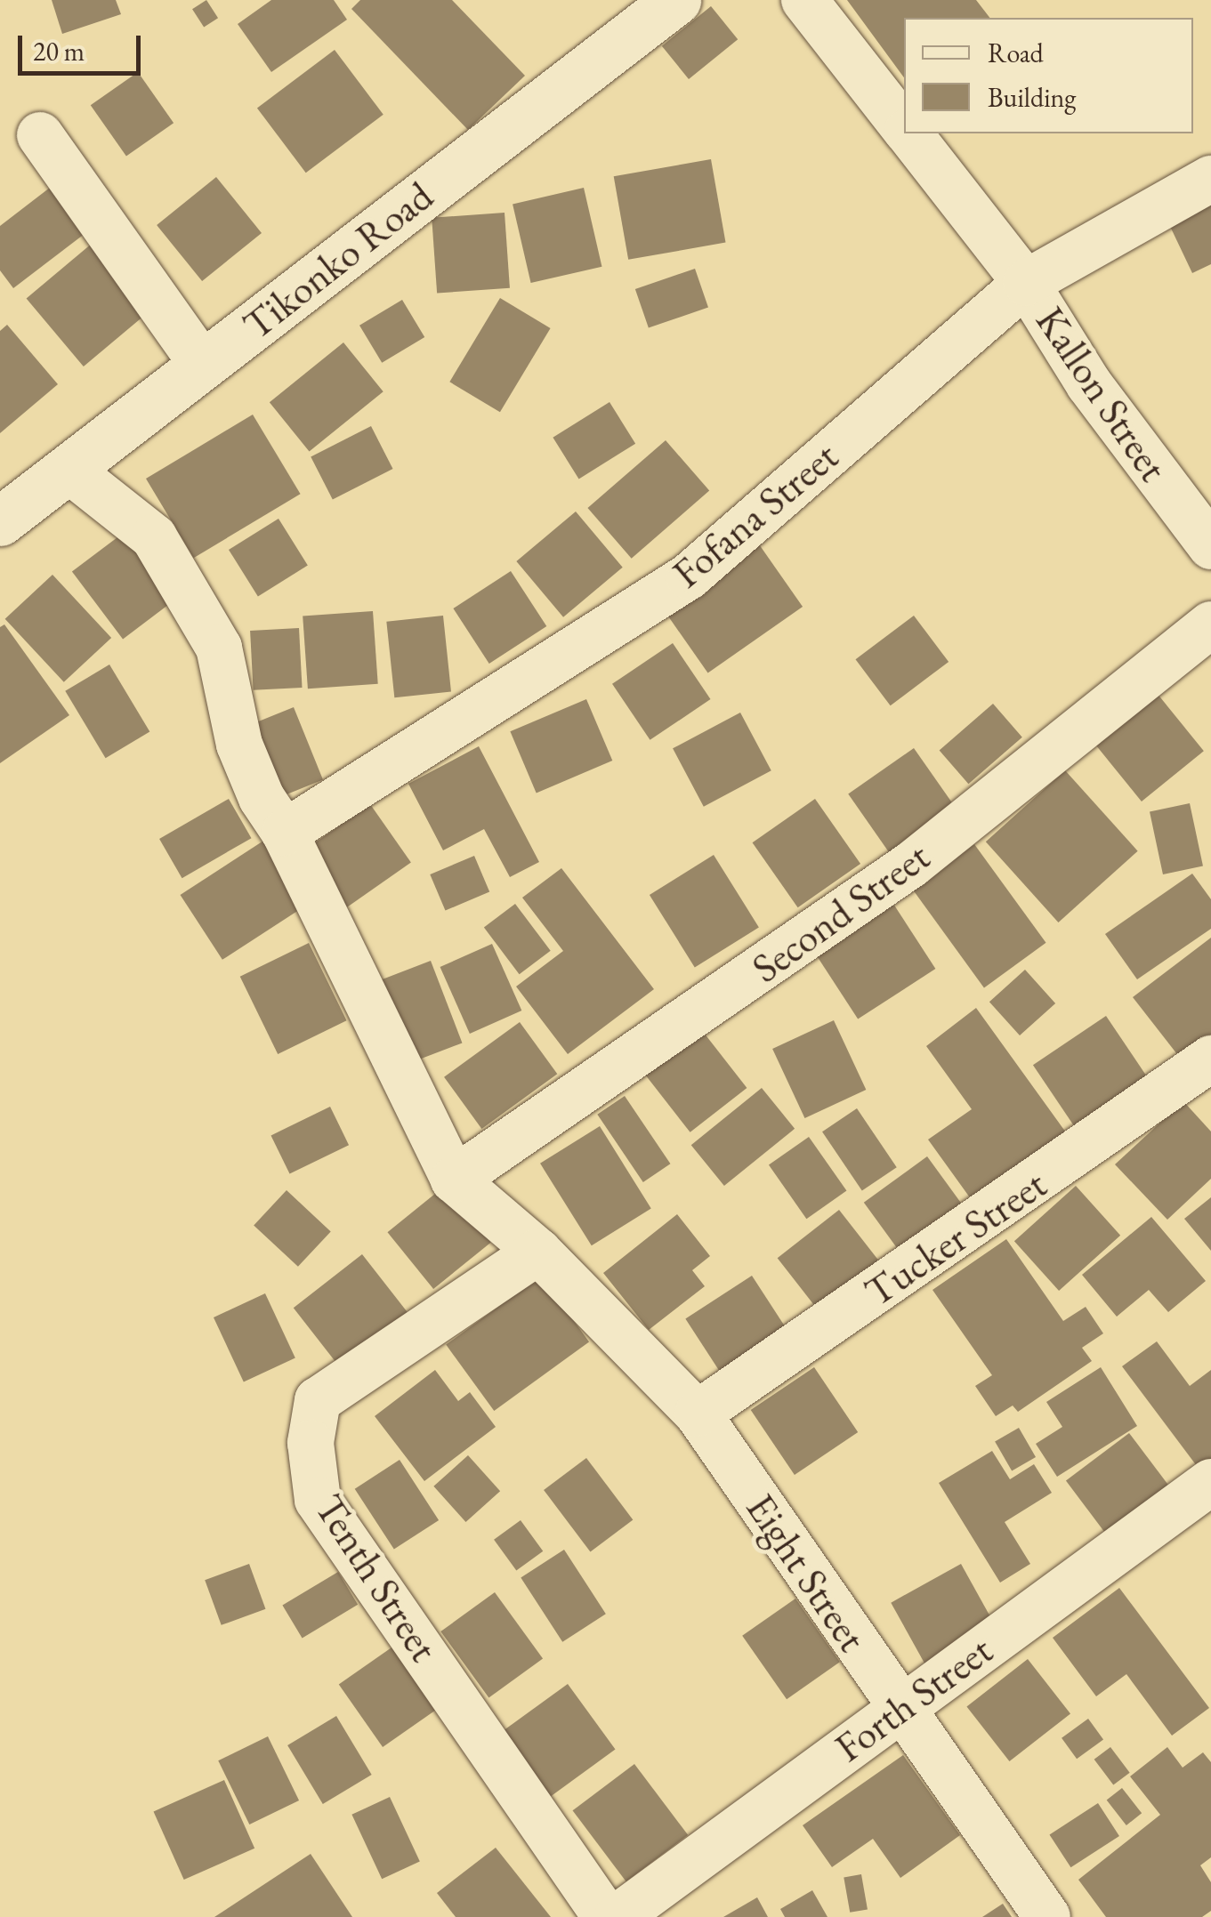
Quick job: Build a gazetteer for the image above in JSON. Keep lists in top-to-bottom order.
{
  "streets": {
    "street": [
      "Tikonko Road",
      "Kallon Street",
      "Fofana Street",
      "Second Street",
      "Tucker Street",
      "Eight Street",
      "Tenth Street",
      "Forth Street"
    ]
  },
  "crossings": [
    ["Kallon Street", "Fofana Street"],
    ["Second Street", "Eight Street"],
    ["Tucker Street", "Eight Street"],
    ["Eight Street", "Tenth Street"],
    ["Eight Street", "Forth Street"]
  ],
  "legend": ["Road", "Building"],
  "scale_bar": "20 m"
}
